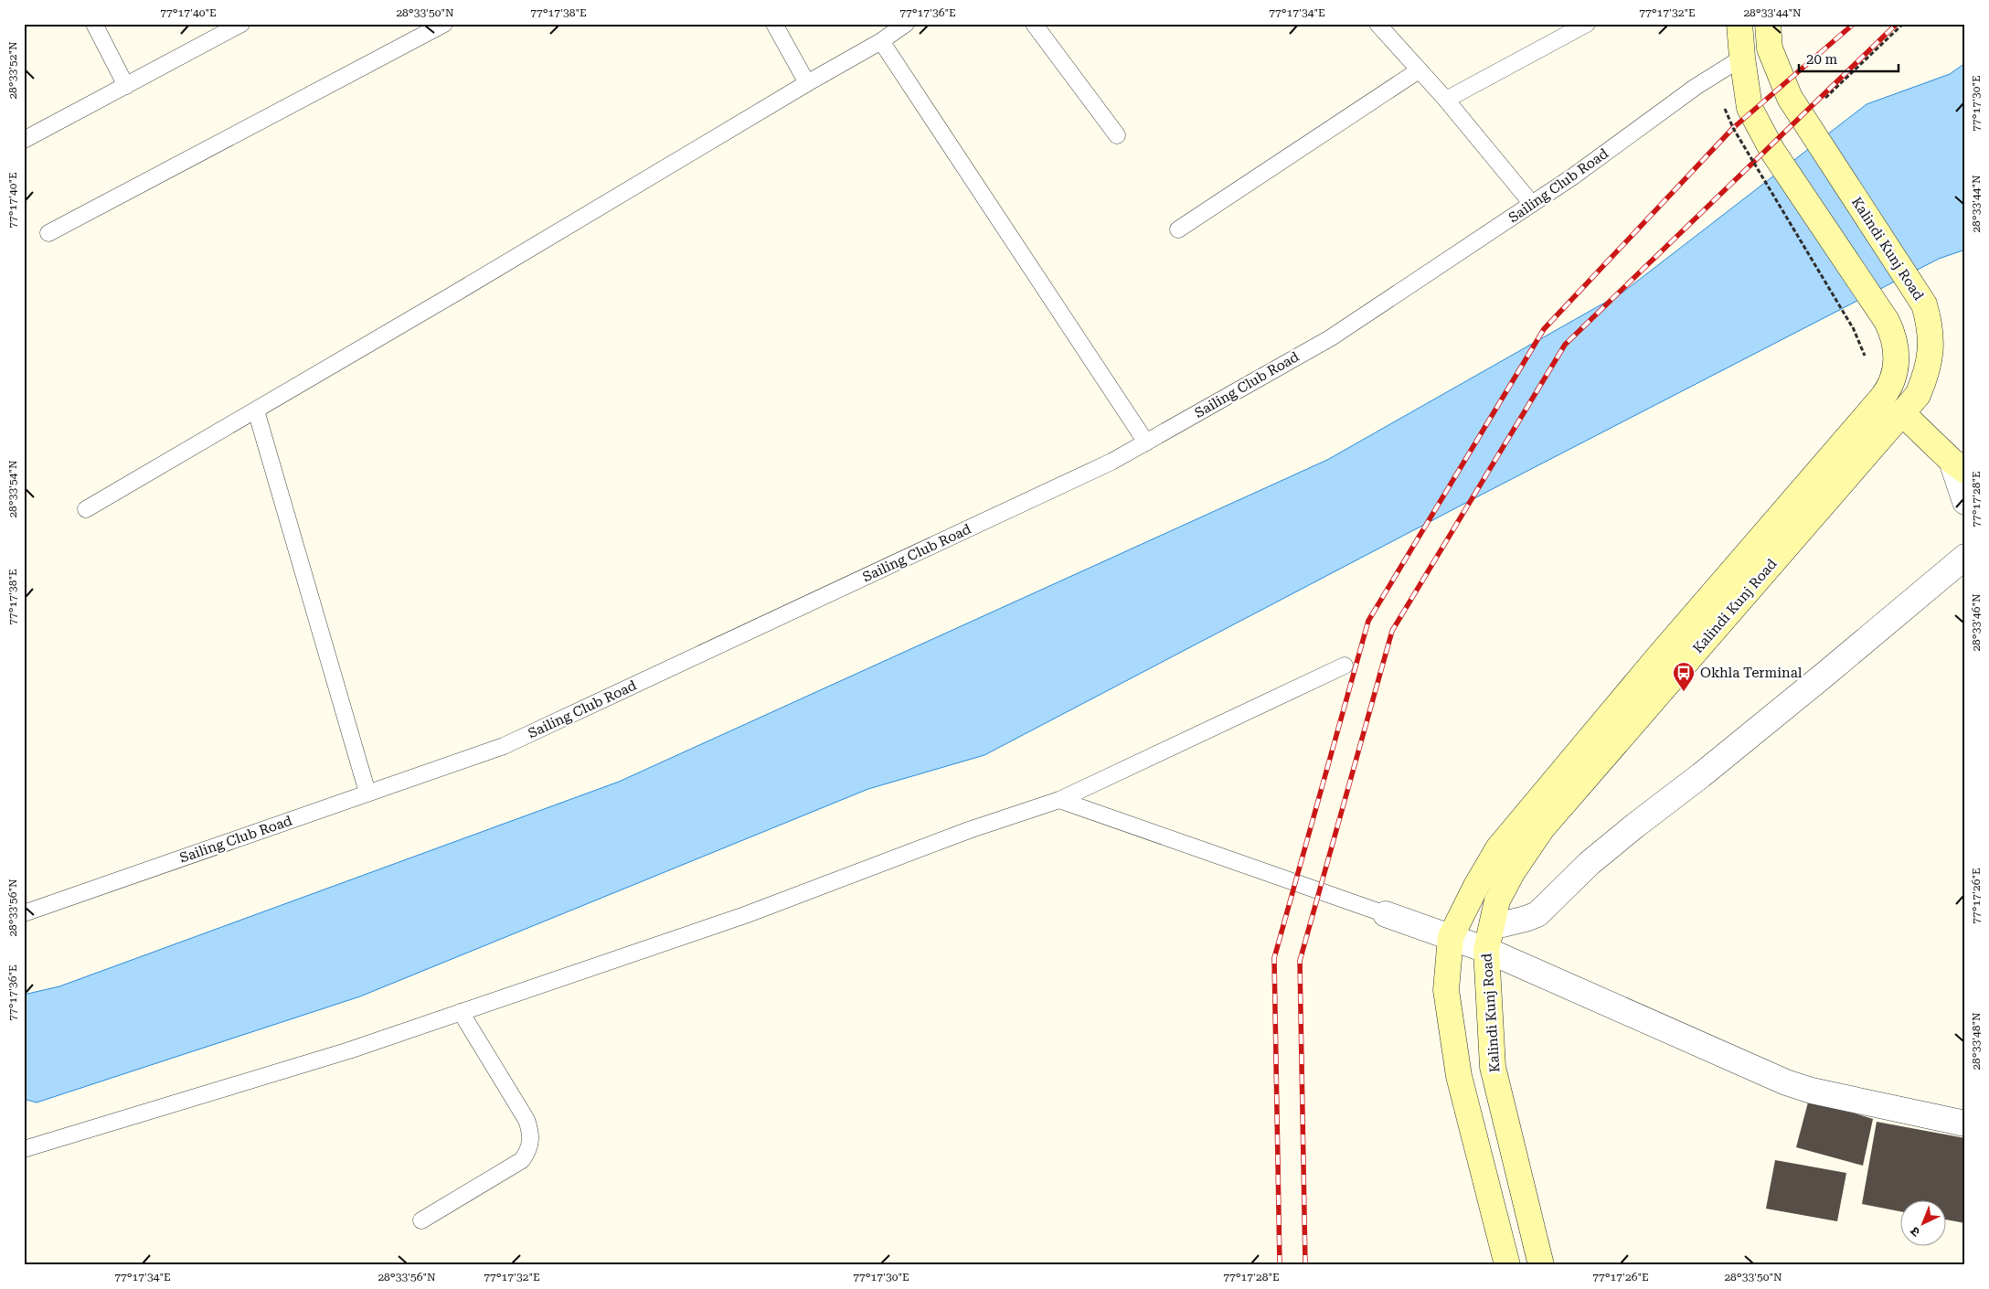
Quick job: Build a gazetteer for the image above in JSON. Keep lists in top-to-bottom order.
{
  "streets": {
    "main road": ["Kalindi Kunj Road"],
    "lane": ["Sailing Club Road"]
  },
  "crossings": [
    ["Sailing Club Road", "Kalindi Kunj Road"]
  ],
  "places": {
    "bus stop": ["Okhla Terminal"]
  },
  "scale_bar": "20 m",
  "north": "bottom left",
  "coordinates": [
    "77°17'40\"E",
    "28°33'50\"N",
    "77°17'38\"E",
    "77°17'36\"E",
    "77°17'34\"E",
    "77°17'32\"E",
    "28°33'44\"N",
    "28°33'52\"N",
    "77°17'30\"E",
    "28°33'54\"N",
    "77°17'28\"E",
    "28°33'46\"N",
    "77°17'26\"E",
    "28°33'56\"N",
    "28°33'48\"N"
  ]
}
